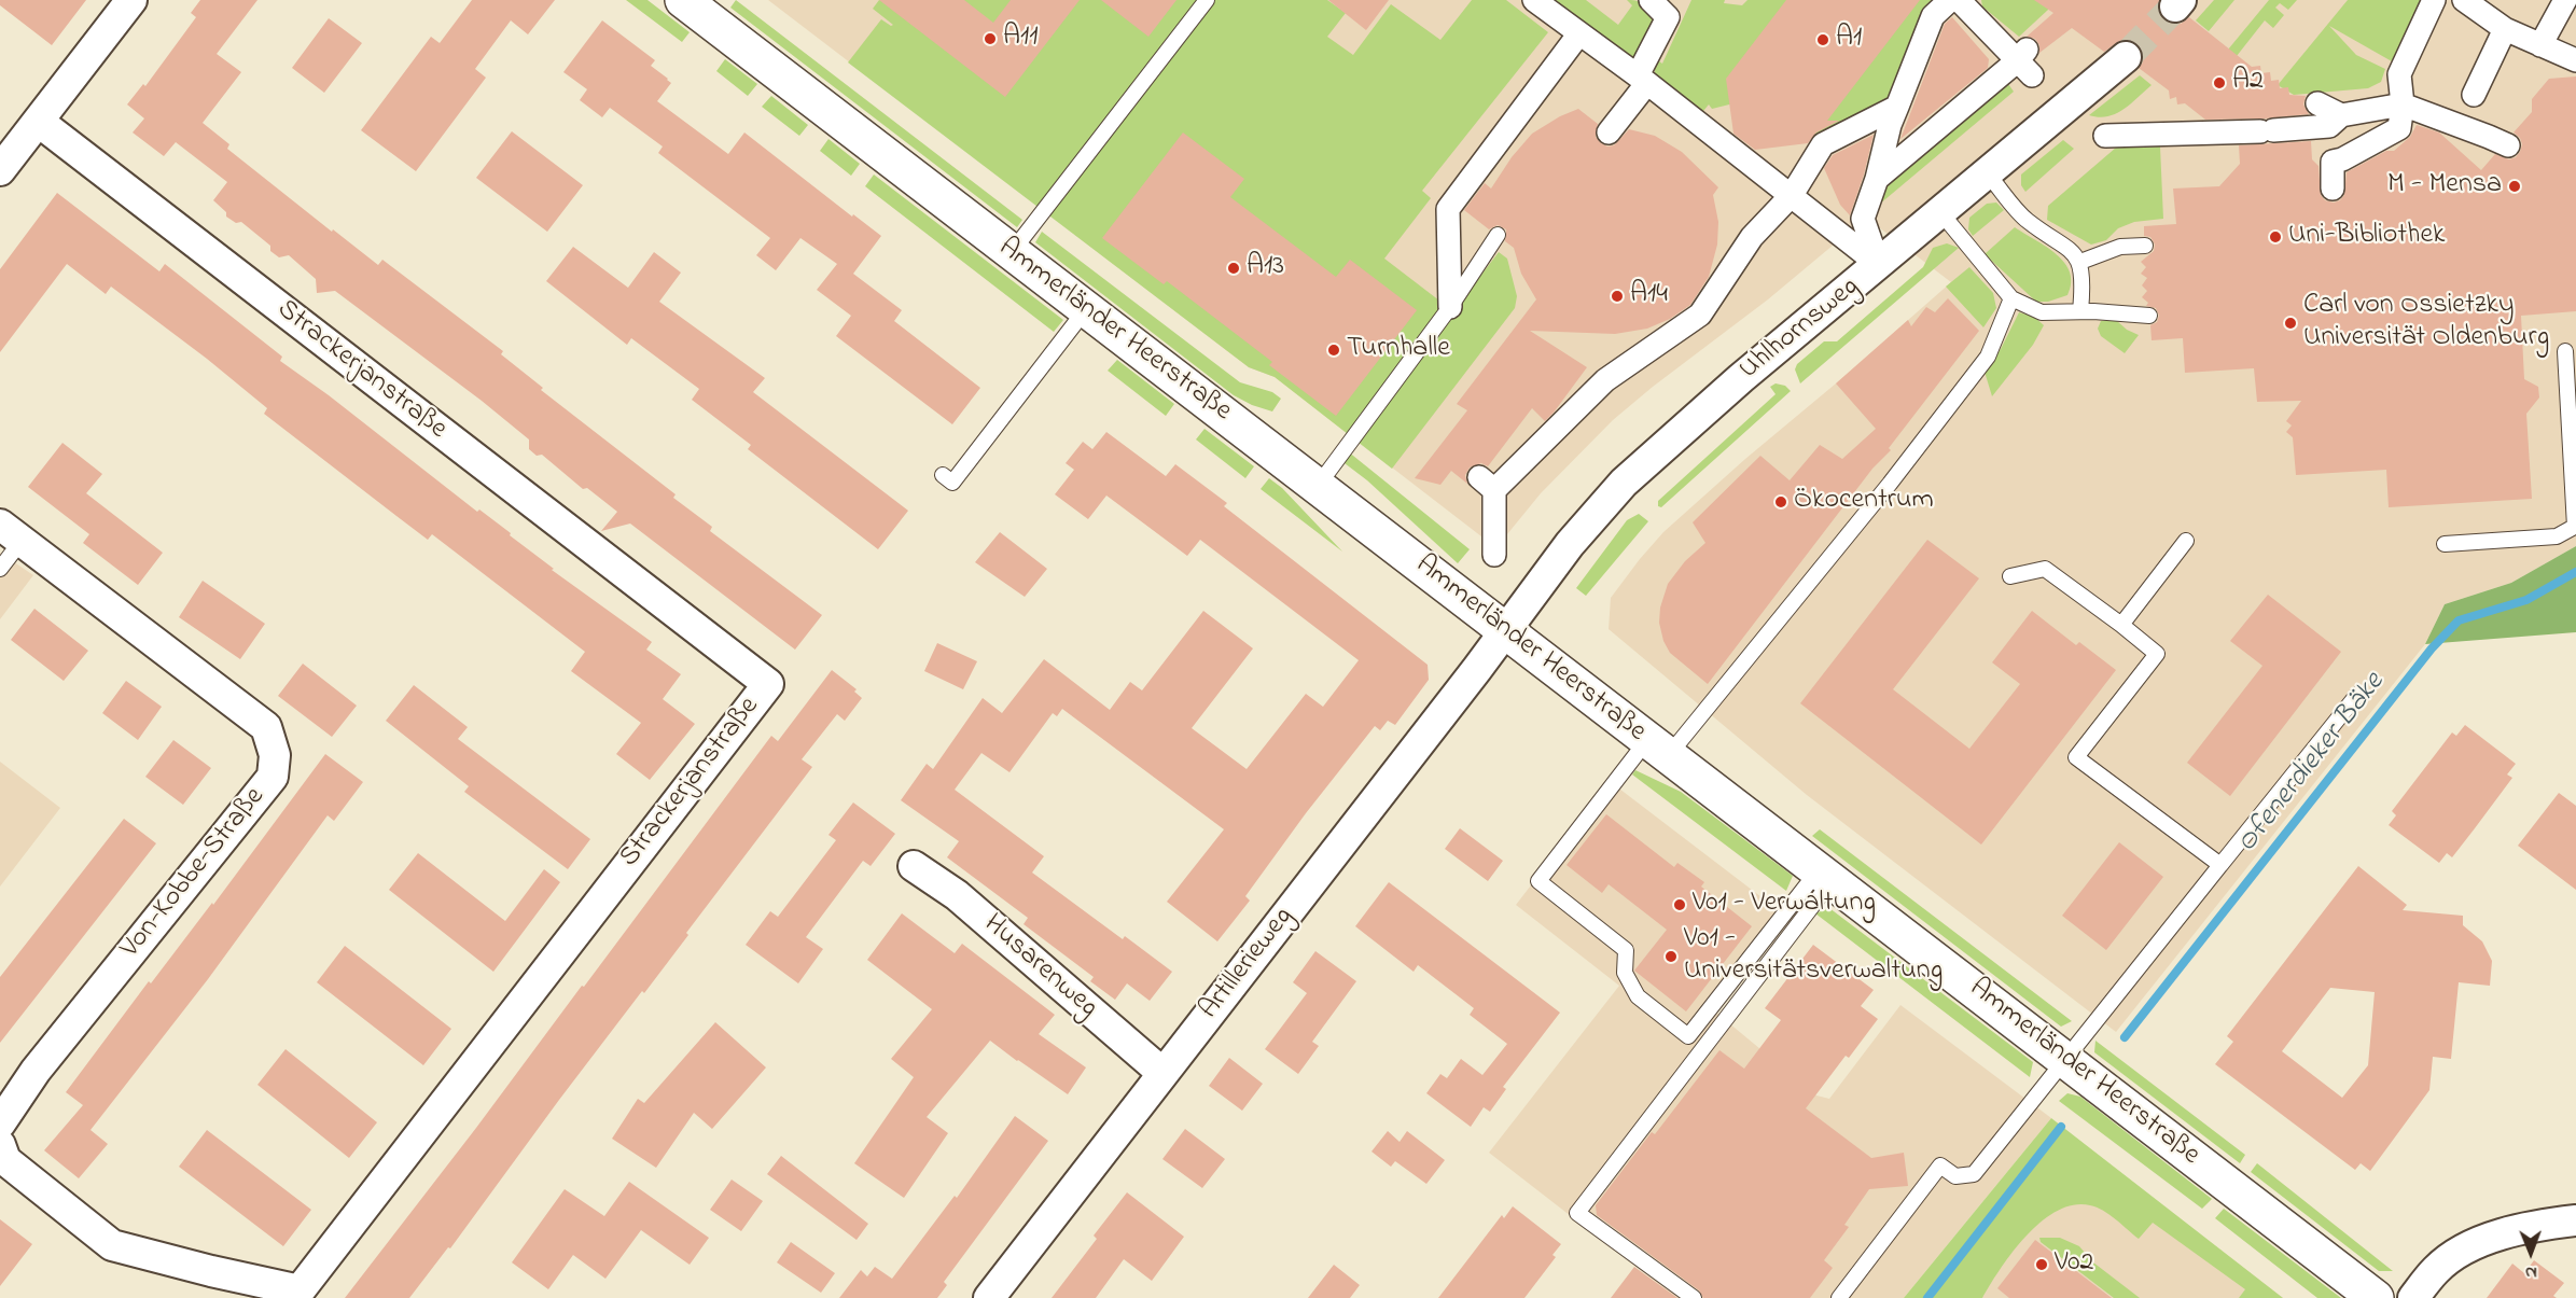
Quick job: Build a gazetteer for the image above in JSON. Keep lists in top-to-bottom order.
{
  "streets": {
    "street": [
      "Uhlhornsweg",
      "Ammerländer Heerstraße",
      "Strackerjanstraße",
      "Von-Kobbe-Straße",
      "Artillerieweg",
      "Husarenweg"
    ]
  },
  "crossings": [
    ["Uhlhornsweg", "Ammerländer Heerstraße"],
    ["Uhlhornsweg", "Artillerieweg"],
    ["Ammerländer Heerstraße", "Artillerieweg"],
    ["Artillerieweg", "Husarenweg"]
  ],
  "water": ["Ofenerdieker Bäke"],
  "places": [
    "A11",
    "A1",
    "A2",
    "M - Mensa",
    "Uni-Bibliothek",
    "A13",
    "A14",
    "Carl von Ossietzky Universität Oldenburg",
    "Turnhalle",
    "Ökocentrum",
    "V01 - Verwaltung",
    "V01 - Universitätsverwaltung",
    "V02"
  ],
  "north": "bottom"
}
